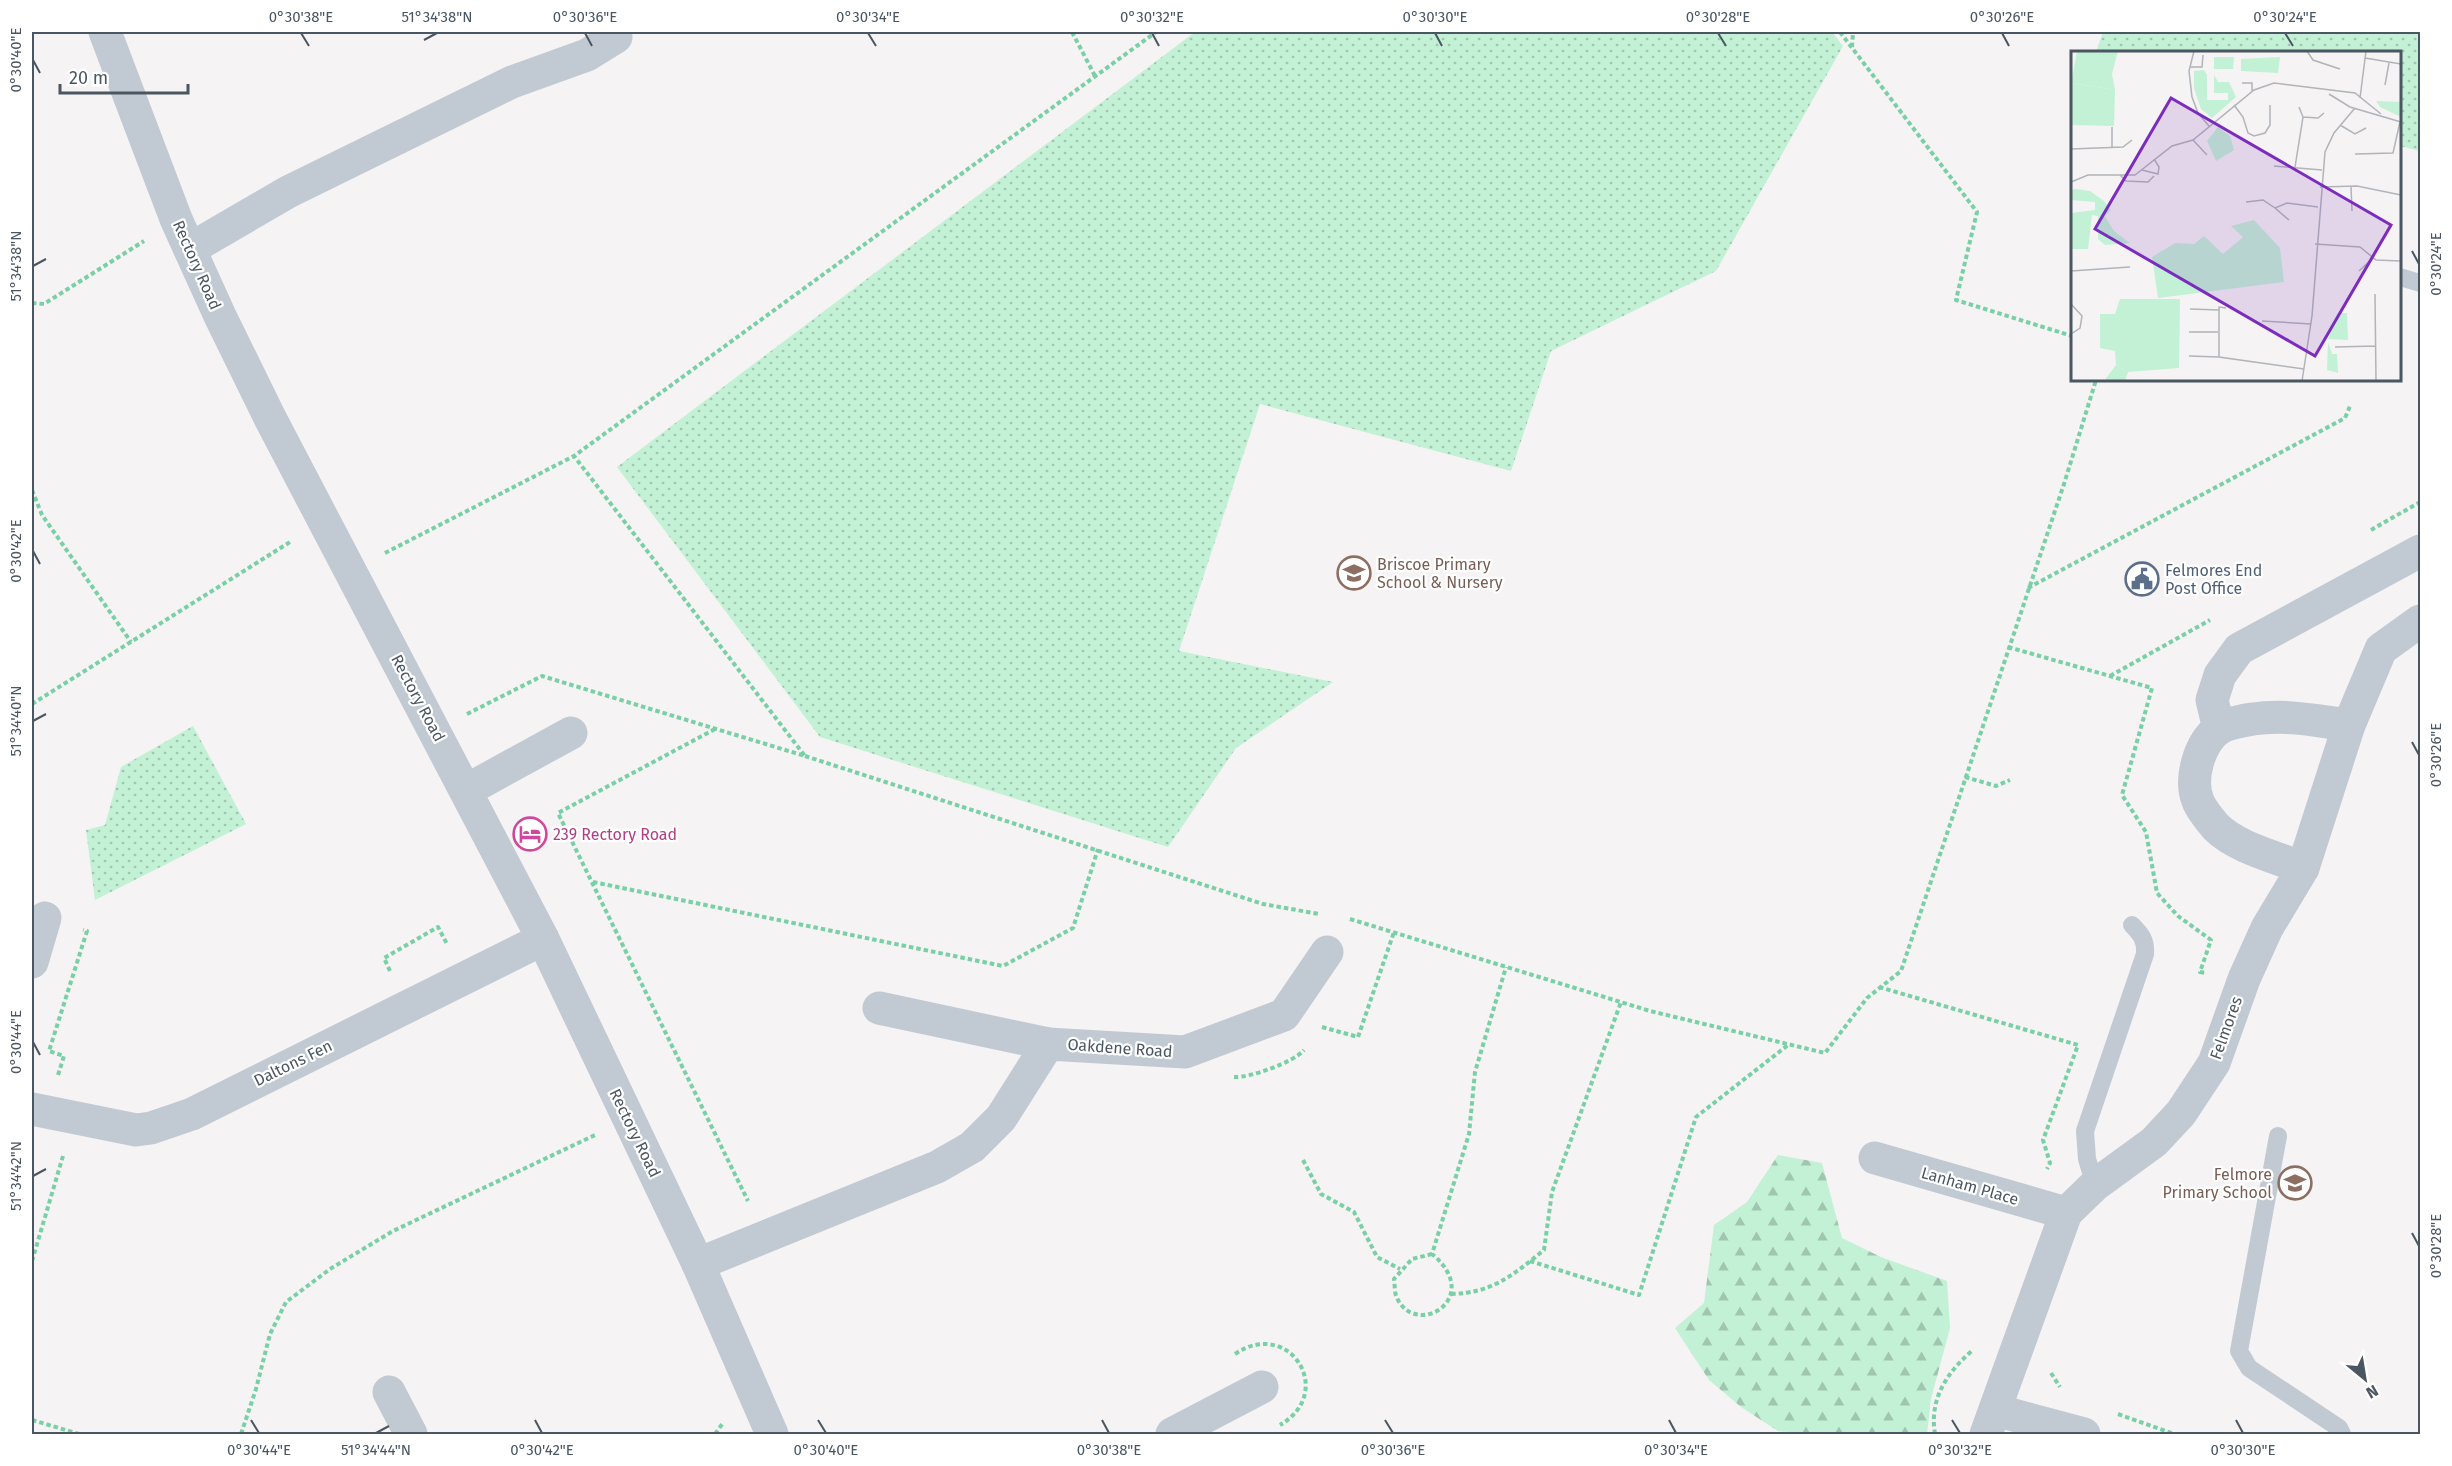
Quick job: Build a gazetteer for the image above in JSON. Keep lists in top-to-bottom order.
{
  "streets": {
    "street": [
      "Rectory Road",
      "Felmores",
      "Oakdene Road",
      "Daltons Fen",
      "Lanham Place"
    ]
  },
  "crossings": [
    ["Rectory Road", "Oakdene Road"],
    ["Rectory Road", "Daltons Fen"],
    ["Felmores", "Lanham Place"]
  ],
  "places": {
    "school or university": ["Briscoe Primary School & Nursery", "Felmore Primary School"],
    "public building": ["Felmores End Post Office"],
    "hotel": ["239 Rectory Road"]
  },
  "scale_bar": "20 m",
  "north": "bottom right",
  "coordinates": [
    "0°30'38\"E",
    "51°34'38\"N",
    "0°30'36\"E",
    "0°30'34\"E",
    "0°30'32\"E",
    "0°30'30\"E",
    "0°30'28\"E",
    "0°30'26\"E",
    "0°30'24\"E",
    "0°30'40\"E",
    "0°30'42\"E",
    "51°34'40\"N",
    "0°30'44\"E",
    "51°34'42\"N",
    "51°34'44\"N"
  ]
}
